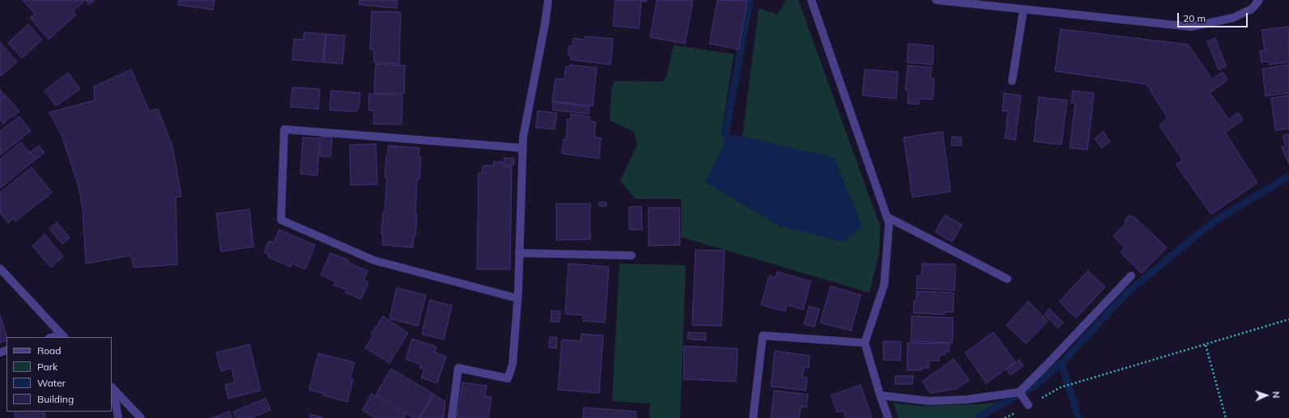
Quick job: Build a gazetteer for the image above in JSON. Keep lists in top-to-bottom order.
{
  "legend": [
    "Road",
    "Park",
    "Water",
    "Building"
  ],
  "scale_bar": "20 m",
  "north": "right"
}
